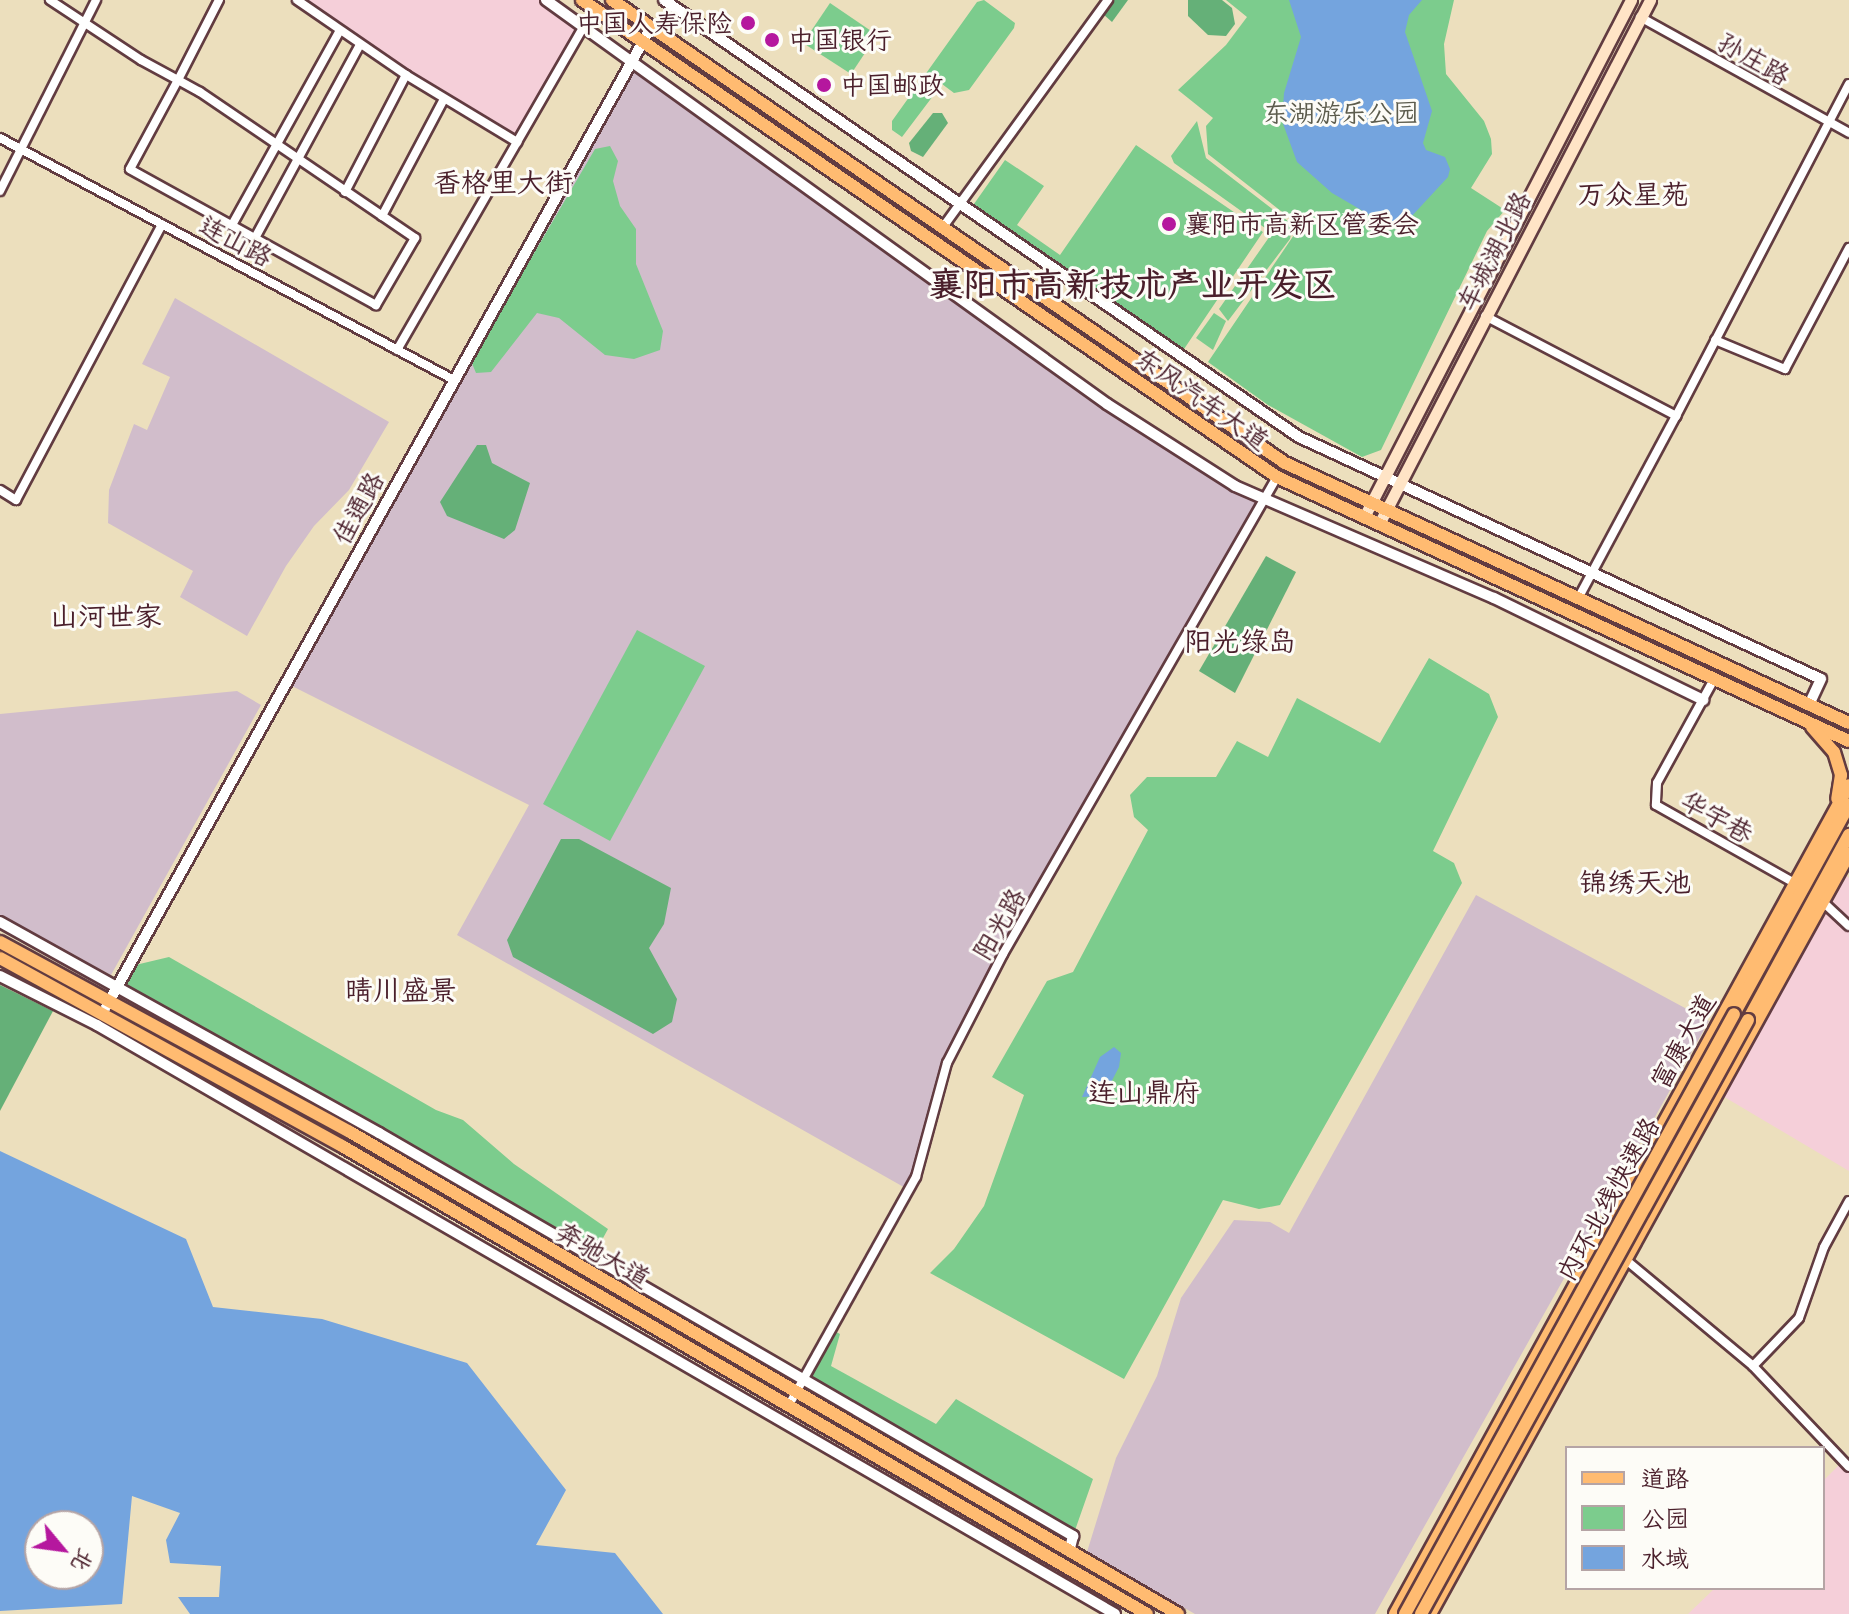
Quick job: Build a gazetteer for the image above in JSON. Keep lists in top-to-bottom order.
{
  "streets": {
    "main road": [
      "车城湖北路",
      "东风汽车大道",
      "富康大道",
      "内环北线快速路",
      "奔驰大道"
    ],
    "street": [
      "孙庄路",
      "连山路",
      "佳通路",
      "华宇巷",
      "阳光路"
    ]
  },
  "crossings": [
    ["孙庄路", "车城湖北路"],
    ["连山路", "佳通路"],
    ["车城湖北路", "东风汽车大道"],
    ["东风汽车大道", "佳通路"],
    ["东风汽车大道", "华宇巷"],
    ["东风汽车大道", "阳光路"],
    ["佳通路", "奔驰大道"],
    ["华宇巷", "富康大道"],
    ["阳光路", "奔驰大道"]
  ],
  "districts": [
    "香格里大街",
    "万众星苑",
    "襄阳市高新技术产业开发区",
    "山河世家",
    "阳光绿岛",
    "锦绣天池",
    "晴川盛景",
    "连山鼎府"
  ],
  "parks": ["东湖游乐公园"],
  "places": [
    "中国人寿保险",
    "中国银行",
    "中国邮政",
    "襄阳市高新区管委会"
  ],
  "legend": ["道路", "公园", "水域"],
  "north": "bottom right"
}
